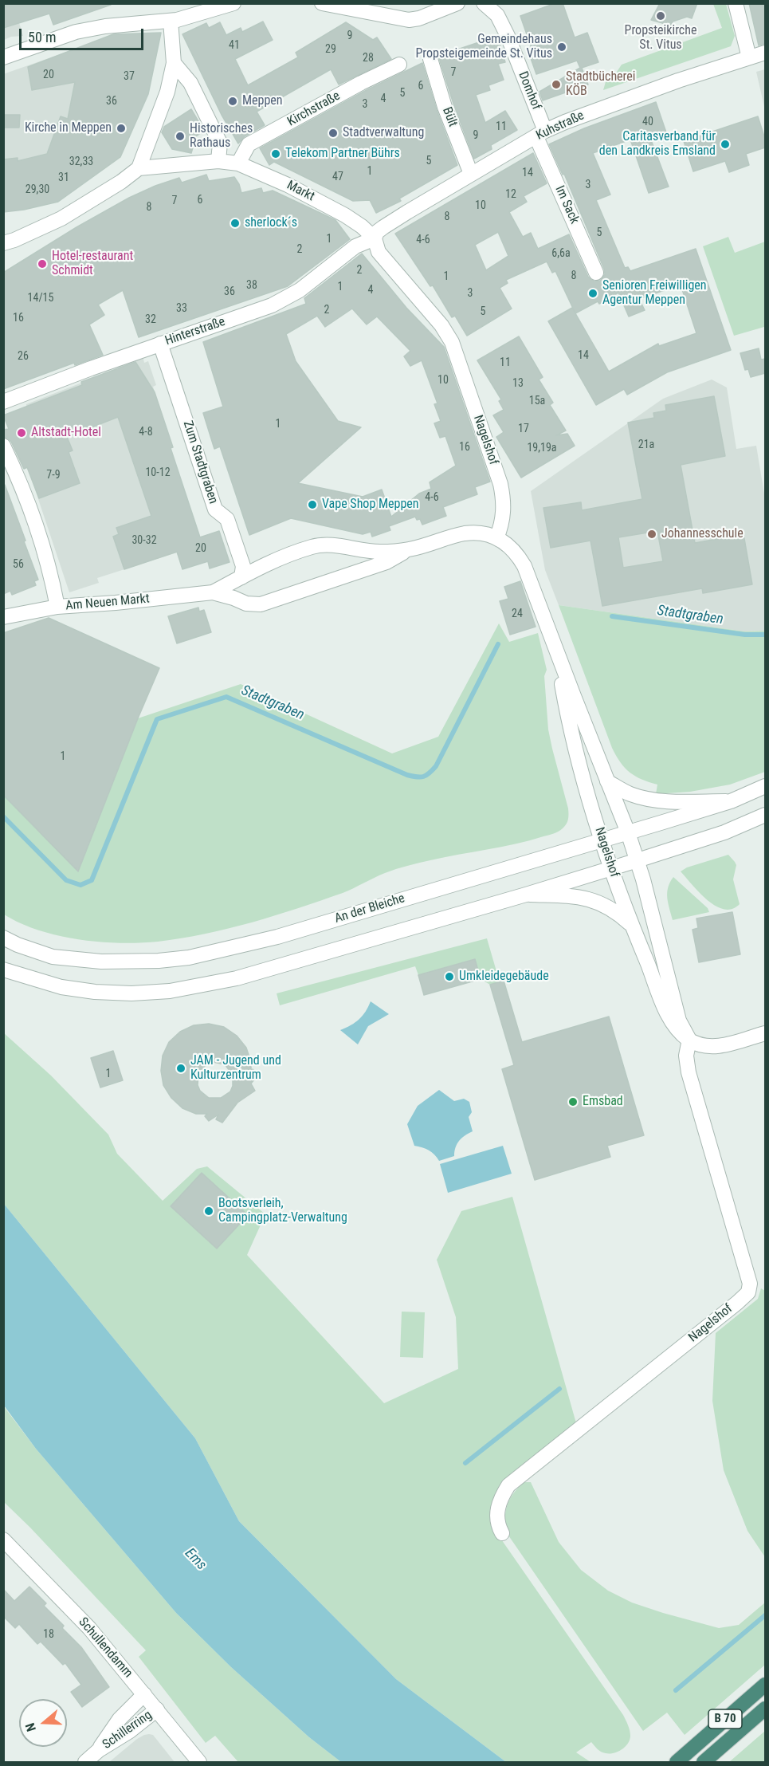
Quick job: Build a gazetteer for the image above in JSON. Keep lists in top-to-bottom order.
{
  "streets": {
    "highway": ["B 70"],
    "street": [
      "Domhof",
      "Kirchstraße",
      "Bült",
      "Kuhstraße",
      "Markt",
      "Im Sack",
      "Hinterstraße",
      "Nagelshof",
      "Zum Stadtgraben",
      "Am Neuen Markt",
      "An der Bleiche",
      "Schullendamm",
      "Schillerring"
    ]
  },
  "crossings": [
    ["Domhof", "Kuhstraße"],
    ["Domhof", "Im Sack"],
    ["Kirchstraße", "Markt"],
    ["Bült", "Kuhstraße"],
    ["Kuhstraße", "Markt"],
    ["Kuhstraße", "Im Sack"],
    ["Kuhstraße", "Hinterstraße"],
    ["Kuhstraße", "Nagelshof"],
    ["Markt", "Hinterstraße"],
    ["Markt", "Nagelshof"],
    ["Hinterstraße", "Nagelshof"],
    ["Hinterstraße", "Zum Stadtgraben"],
    ["Nagelshof", "Am Neuen Markt"],
    ["Nagelshof", "An der Bleiche"],
    ["Zum Stadtgraben", "Am Neuen Markt"],
    ["Schullendamm", "Schillerring"]
  ],
  "water": ["Stadtgraben", "Ems"],
  "places": [
    "Propsteikirche St. Vitus",
    "Gemeindehaus Propsteigemeinde St. Vitus",
    "Stadtbücherei KÖB",
    "Meppen",
    "Kirche in Meppen",
    "Stadtverwaltung",
    "Historisches Rathaus",
    "Caritasverband für den Landkreis Emsland",
    "Telekom Partner Bührs",
    "sherlock´s",
    "Hotel-restaurant Schmidt",
    "Senioren Freiwilligen Agentur Meppen",
    "Altstadt-Hotel",
    "Vape Shop Meppen",
    "Johannesschule",
    "Umkleidegebäude",
    "JAM - Jugend und Kulturzentrum",
    "Emsbad",
    "Bootsverleih, Campingplatz-Verwaltung"
  ],
  "house_numbers": [
    "9",
    "41",
    "29",
    "28",
    "7",
    "20",
    "37",
    "6",
    "5",
    "4",
    "36",
    "3",
    "40",
    "11",
    "9",
    "5",
    "32,33",
    "1",
    "14",
    "47",
    "31",
    "3",
    "29,30",
    "12",
    "6",
    "7",
    "10",
    "8",
    "8",
    "5",
    "1",
    "4-6",
    "2",
    "6,6a",
    "2",
    "8",
    "1",
    "38",
    "1",
    "4",
    "36",
    "3",
    "14/15",
    "33",
    "2",
    "5",
    "16",
    "32",
    "14",
    "26",
    "11",
    "10",
    "13",
    "15a",
    "1",
    "17",
    "4-8",
    "21a",
    "16",
    "19,19a",
    "10-12",
    "7-9",
    "4-6",
    "30-32",
    "20",
    "56",
    "24",
    "1",
    "1",
    "18"
  ],
  "scale_bar": "50 m",
  "north": "left"
}
